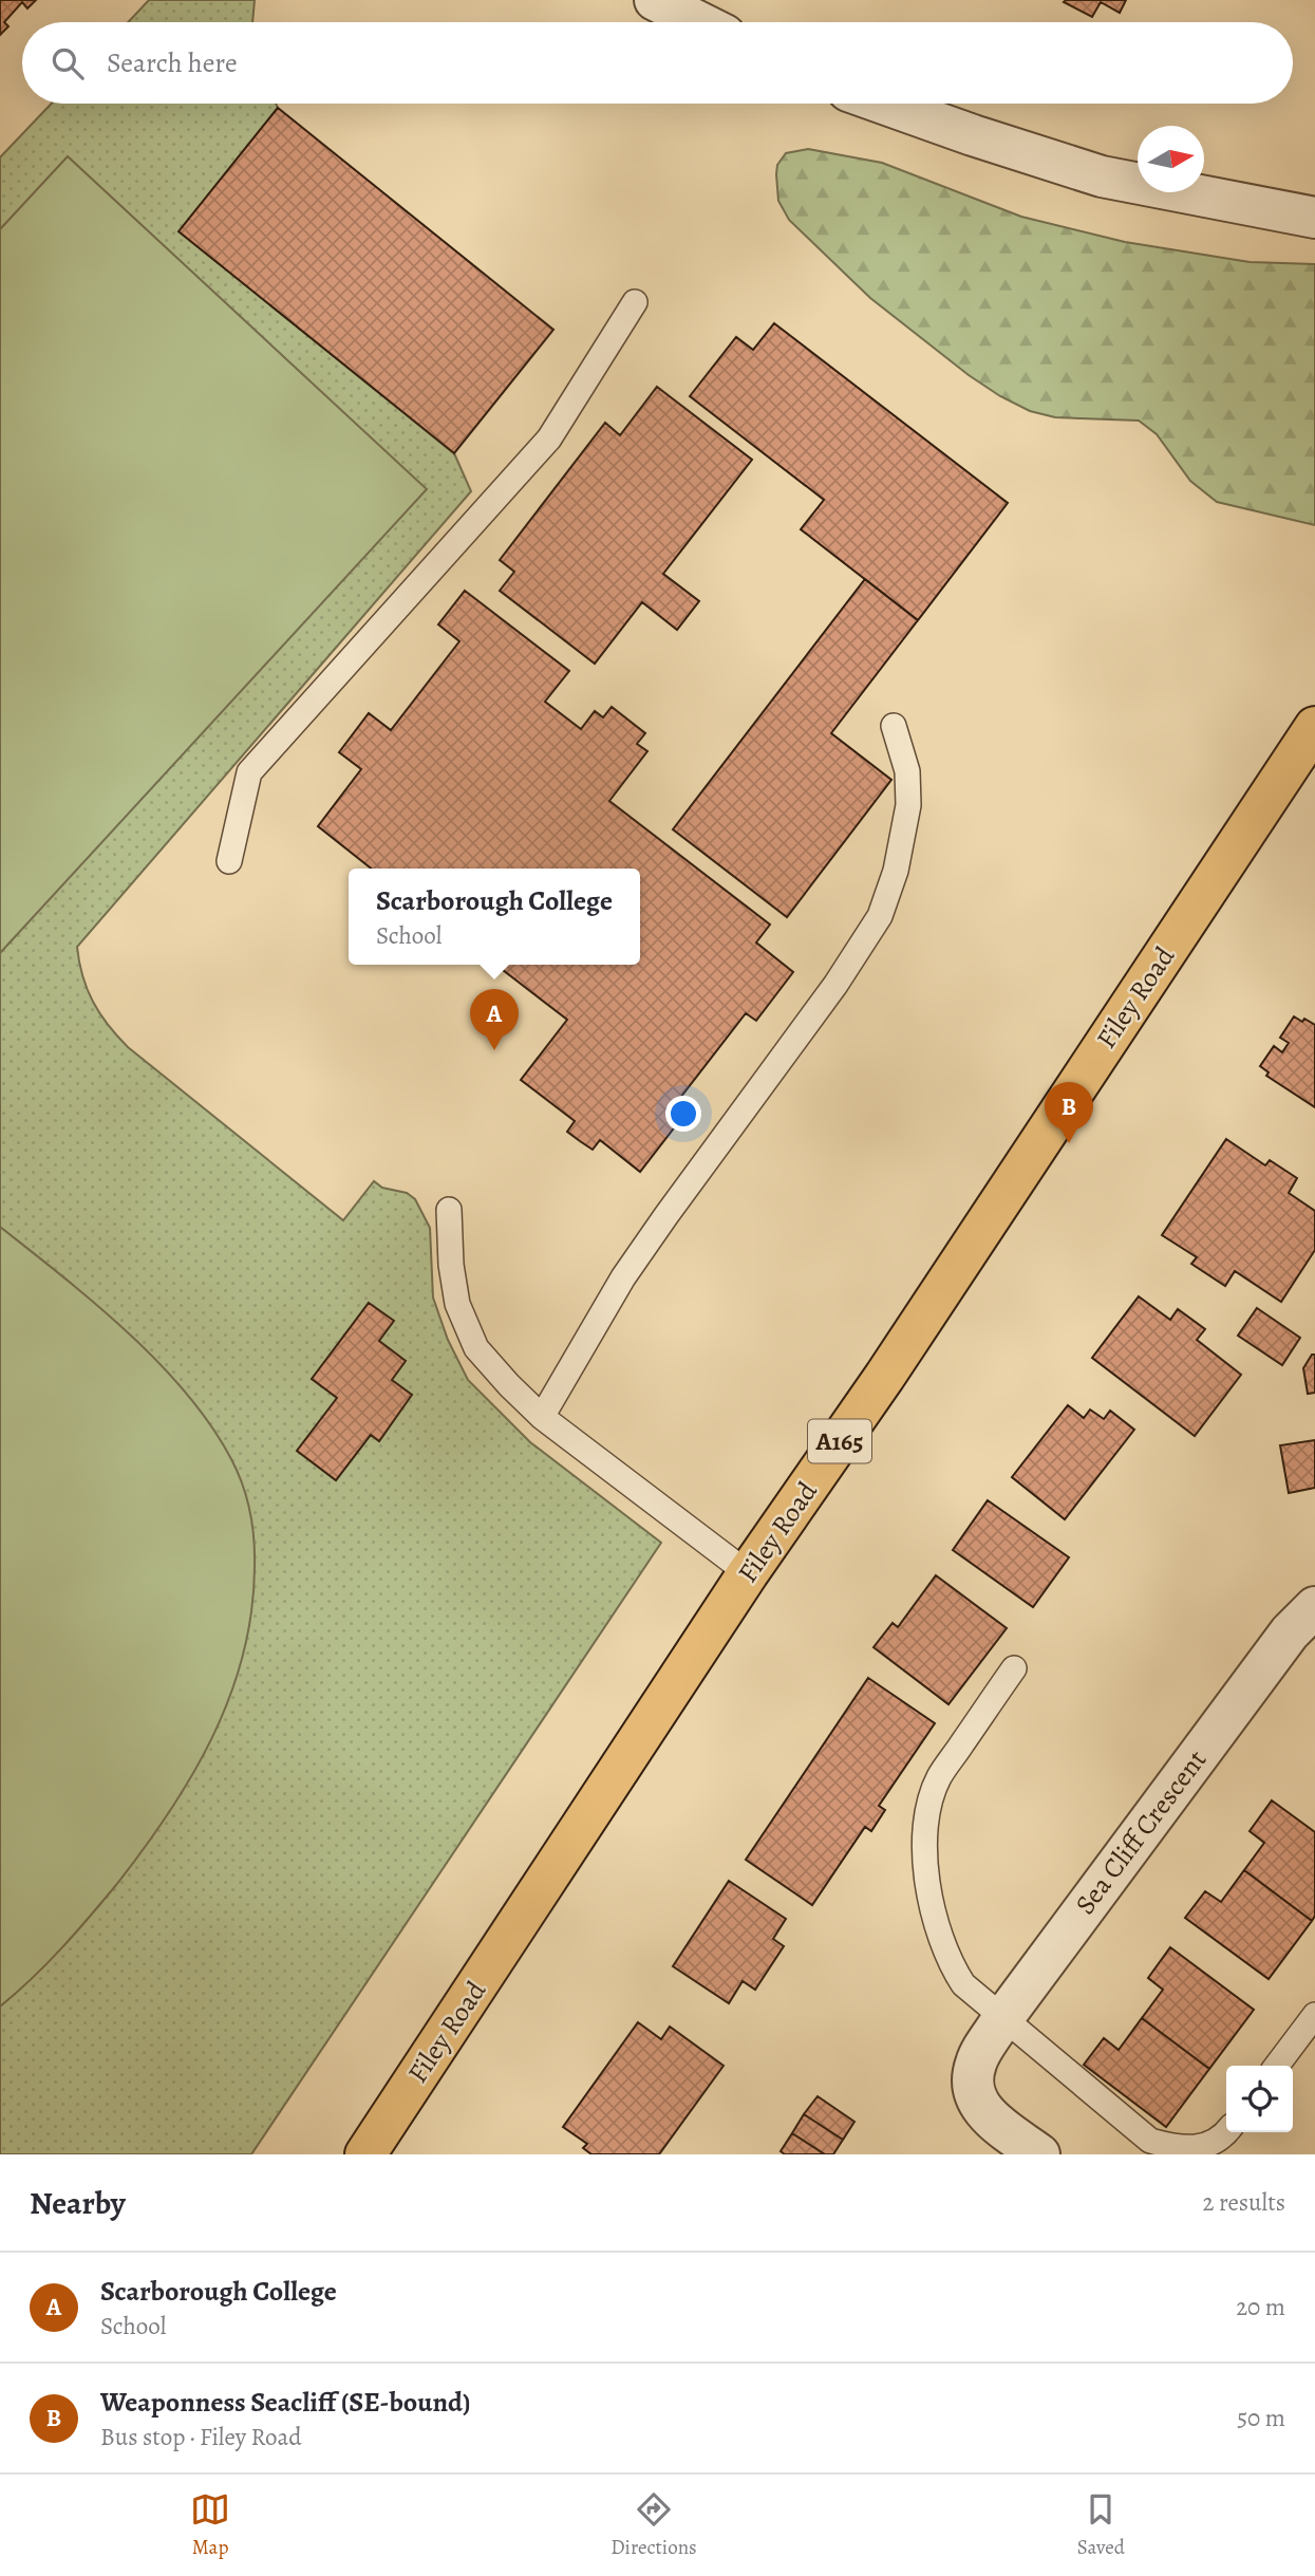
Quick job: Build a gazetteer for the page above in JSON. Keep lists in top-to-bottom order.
{
  "streets": {
    "highway": ["Filey Road", "A165"],
    "street": ["Sea Cliff Crescent"]
  },
  "north": "right",
  "page": {
    "search": "Search here",
    "popup": ["Scarborough College", "School"],
    "pins": ["A", "B"],
    "heading": ["Nearby", "2 results"],
    "list": [
      {
        "mark": "A",
        "name": "Scarborough College",
        "note": "School",
        "value": "20 m"
      },
      {
        "mark": "B",
        "name": "Weaponness Seacliff (SE-bound)",
        "note": "Bus stop · Filey Road",
        "value": "50 m"
      }
    ],
    "nav": ["Map", "Directions", "Saved"]
  }
}
